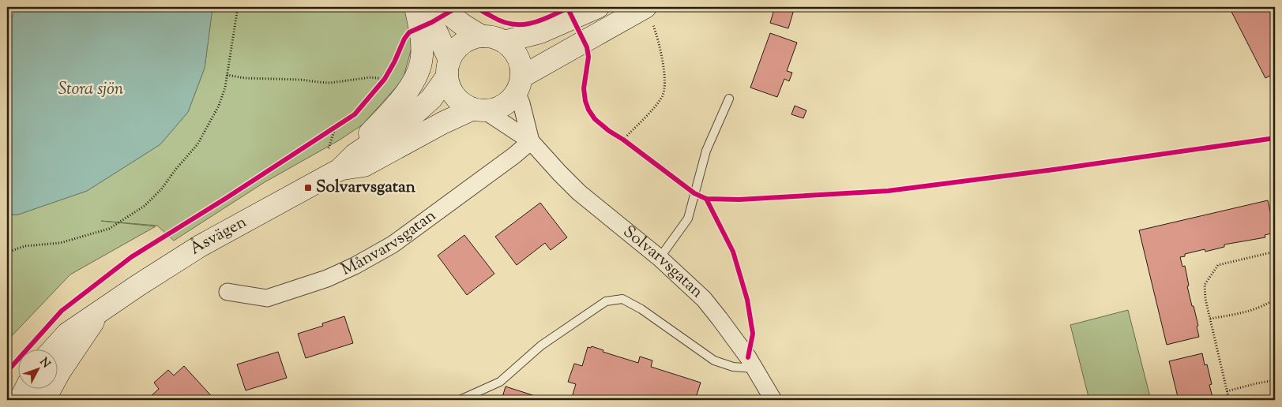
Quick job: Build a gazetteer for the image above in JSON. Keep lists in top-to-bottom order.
{
  "streets": {
    "street": ["Åsvägen", "Månvarvsgatan", "Solvarvsgatan"]
  },
  "crossings": [
    ["Månvarvsgatan", "Solvarvsgatan"]
  ],
  "water": ["Stora sjön"],
  "places": {
    "transit": ["Solvarvsgatan"]
  },
  "north": "top right"
}
